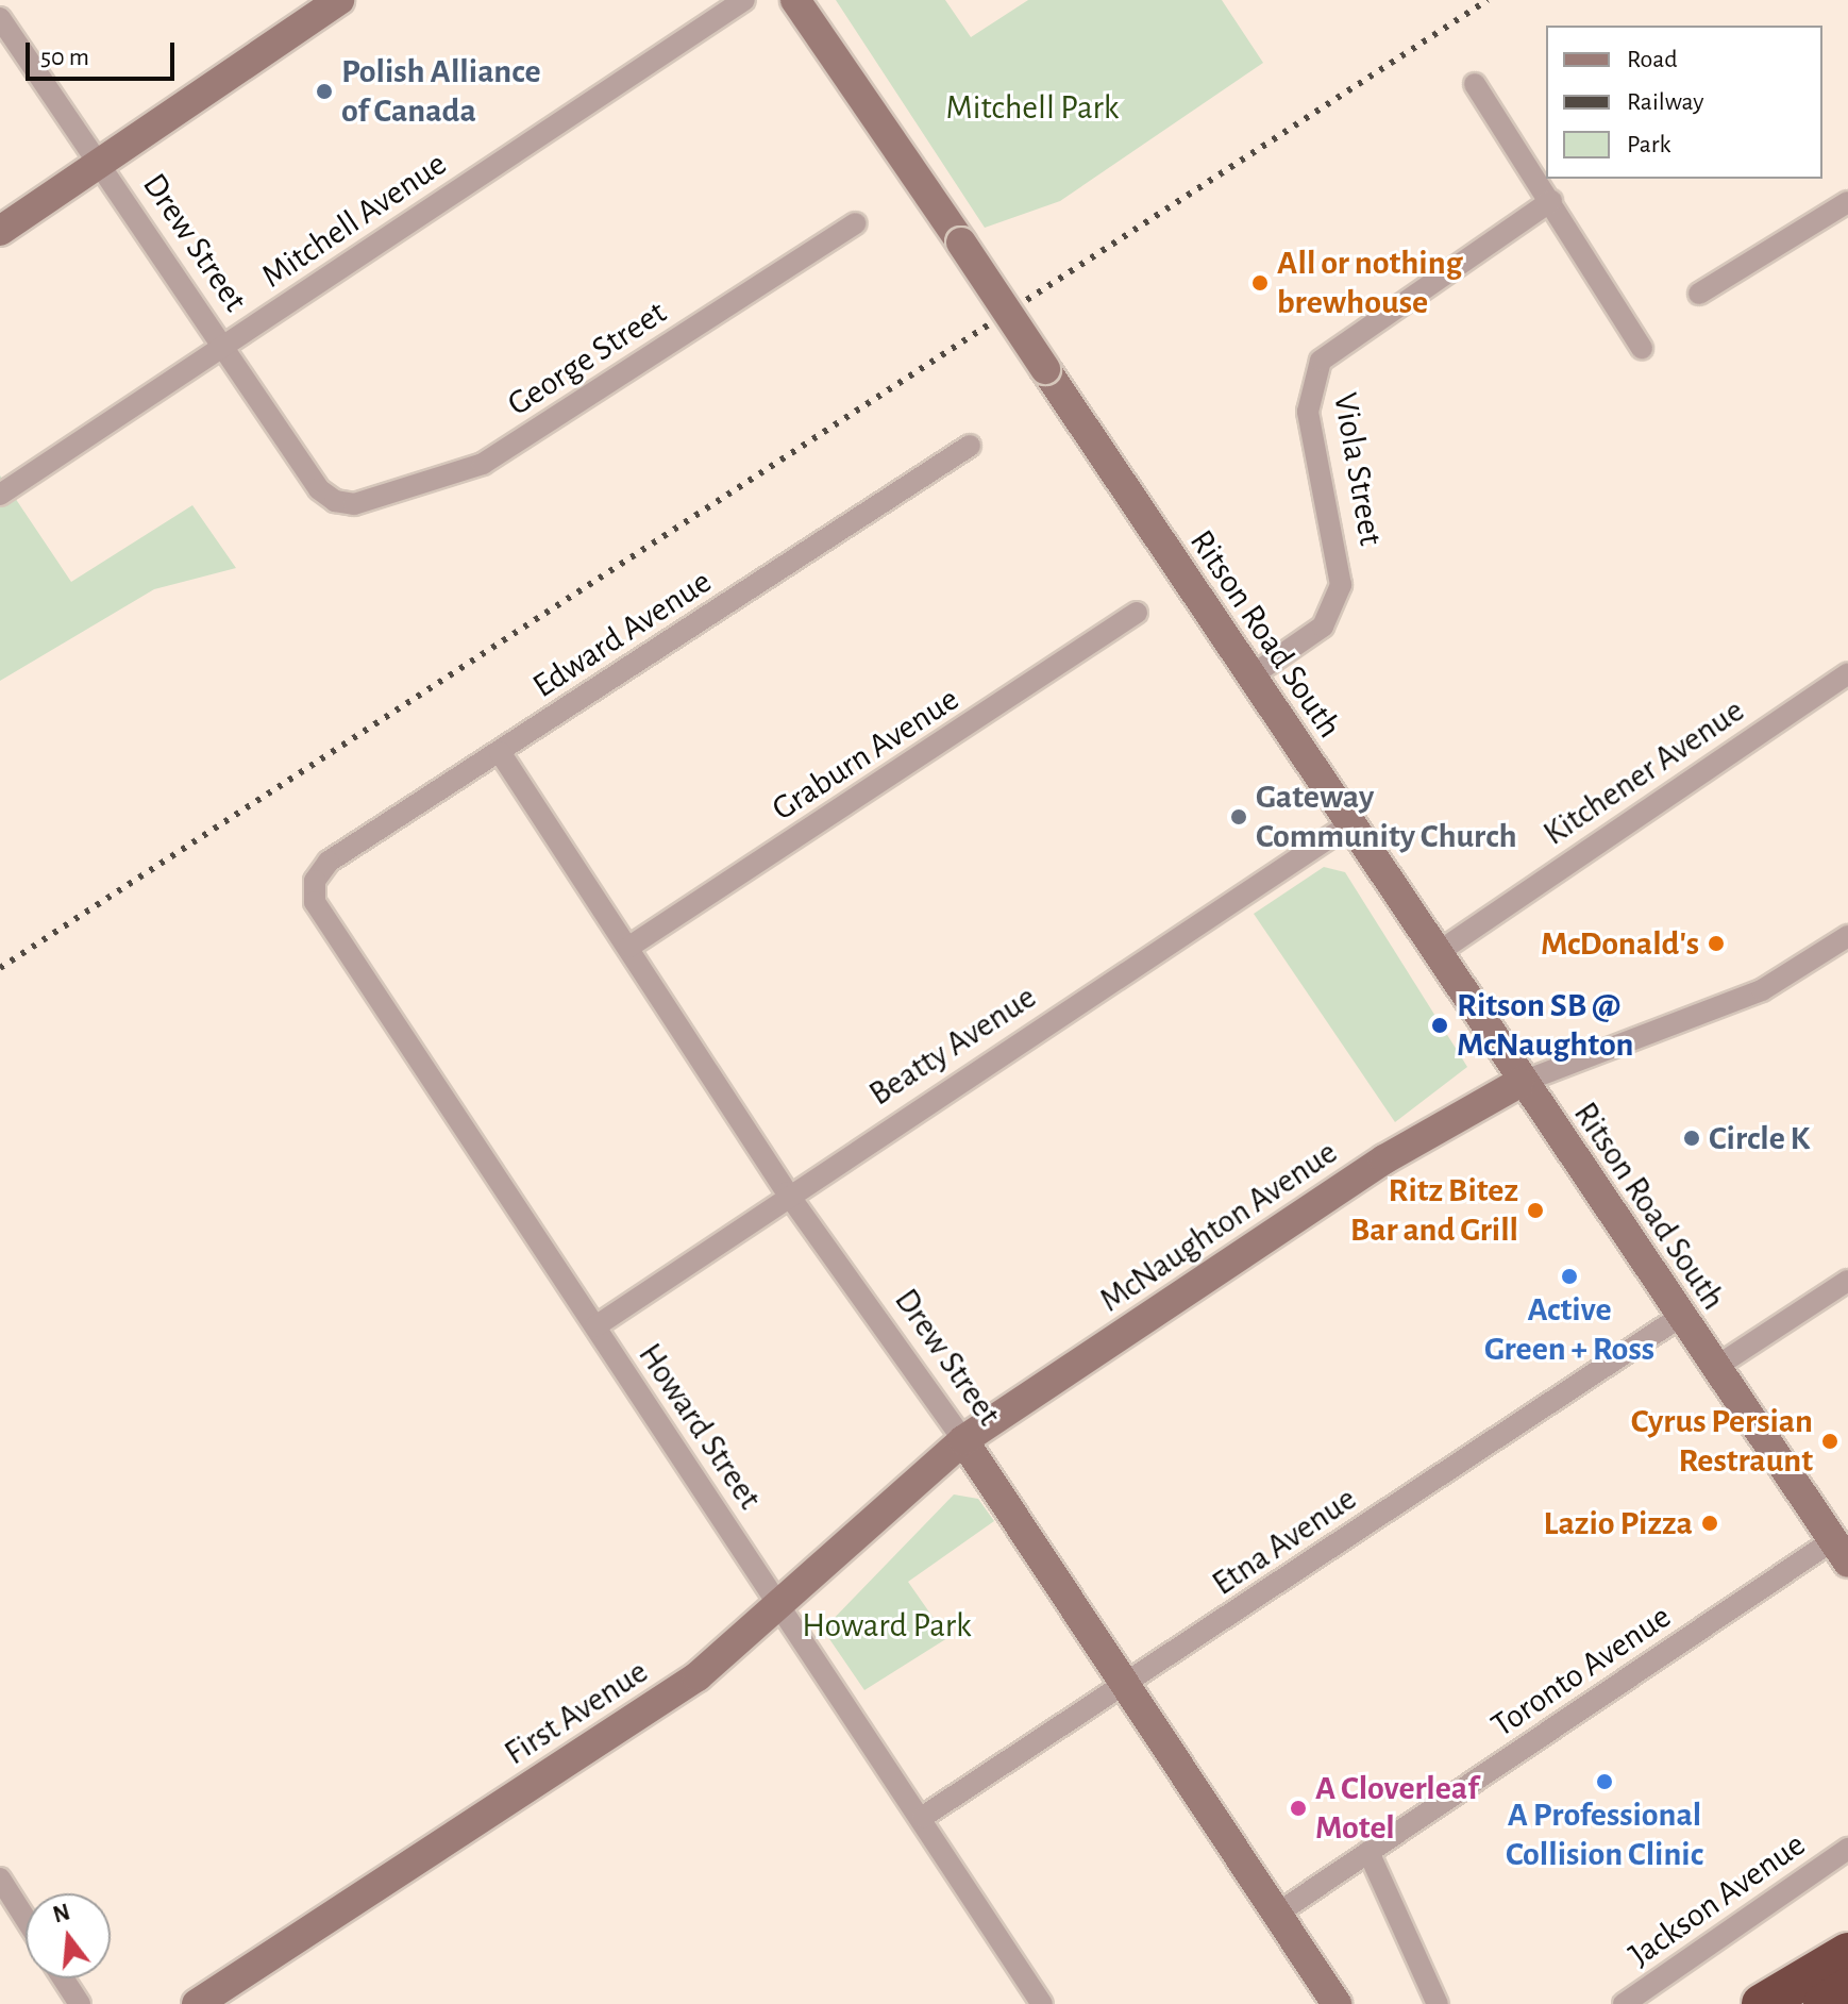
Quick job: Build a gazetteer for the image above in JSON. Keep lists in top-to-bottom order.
{
  "streets": {
    "main road": [
      "Drew Street",
      "Ritson Road South",
      "McNaughton Avenue",
      "First Avenue"
    ],
    "street": [
      "Mitchell Avenue",
      "George Street",
      "Viola Street",
      "Edward Avenue",
      "Graburn Avenue",
      "Kitchener Avenue",
      "Beatty Avenue",
      "Howard Street",
      "Etna Avenue",
      "Toronto Avenue",
      "Jackson Avenue"
    ]
  },
  "crossings": [
    ["Mitchell Avenue", "Drew Street"],
    ["Drew Street", "George Street"],
    ["Drew Street", "Edward Avenue"],
    ["Drew Street", "Graburn Avenue"],
    ["Drew Street", "Beatty Avenue"],
    ["Drew Street", "McNaughton Avenue"],
    ["Drew Street", "Etna Avenue"],
    ["Drew Street", "Toronto Avenue"],
    ["Drew Street", "First Avenue"],
    ["Viola Street", "Ritson Road South"],
    ["Edward Avenue", "Howard Street"],
    ["Ritson Road South", "Kitchener Avenue"],
    ["Ritson Road South", "Beatty Avenue"],
    ["Ritson Road South", "McNaughton Avenue"],
    ["Ritson Road South", "Etna Avenue"],
    ["Ritson Road South", "Toronto Avenue"],
    ["Beatty Avenue", "Howard Street"],
    ["McNaughton Avenue", "First Avenue"],
    ["Howard Street", "Etna Avenue"],
    ["Howard Street", "First Avenue"]
  ],
  "parks": ["Mitchell Park", "Howard Park"],
  "places": [
    "Polish Alliance of Canada",
    "All or nothing brewhouse",
    "Gateway Community Church",
    "McDonald's",
    "Ritson SB @ McNaughton",
    "Circle K",
    "Ritz Bitez Bar and Grill",
    "Active Green + Ross",
    "Cyrus Persian Restraunt",
    "Lazio Pizza",
    "A Professional Collision Clinic",
    "A Cloverleaf Motel"
  ],
  "legend": ["Road", "Railway", "Park"],
  "scale_bar": "50 m",
  "north": "top"
}
